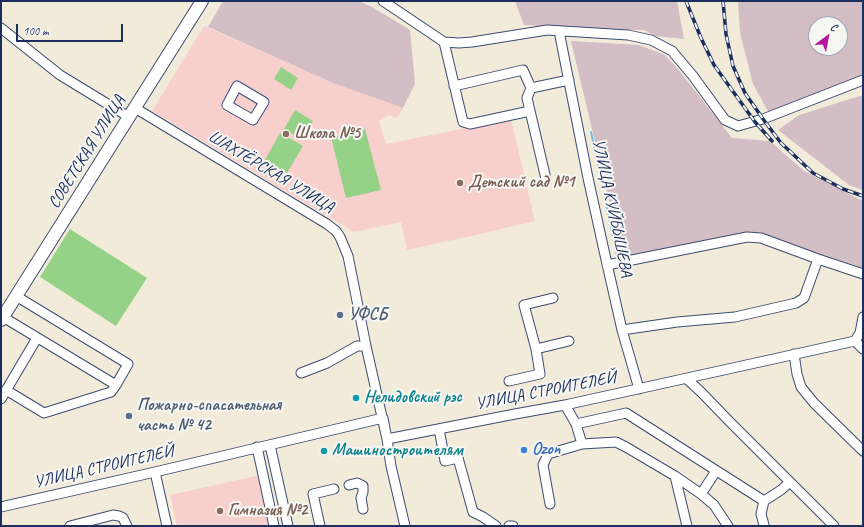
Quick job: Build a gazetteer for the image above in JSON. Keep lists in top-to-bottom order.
{
  "streets": {
    "main road": ["СОВЕТСКАЯ УЛИЦА"],
    "street": ["ШАХТЁРСКАЯ УЛИЦА", "УЛИЦА КУЙБЫШЕВА", "УЛИЦА СТРОИТЕЛЕЙ"]
  },
  "crossings": [
    ["СОВЕТСКАЯ УЛИЦА", "ШАХТЁРСКАЯ УЛИЦА"],
    ["ШАХТЁРСКАЯ УЛИЦА", "УЛИЦА СТРОИТЕЛЕЙ"],
    ["УЛИЦА КУЙБЫШЕВА", "УЛИЦА СТРОИТЕЛЕЙ"]
  ],
  "places": [
    "Школа №5",
    "Детский сад №1",
    "УФСБ",
    "Нелидовский рэс",
    "Пожарно-спасательная часть № 42",
    "Ozon",
    "Машиностроителям",
    "Гимназия №2"
  ],
  "scale_bar": "100 m",
  "north": "top right"
}
